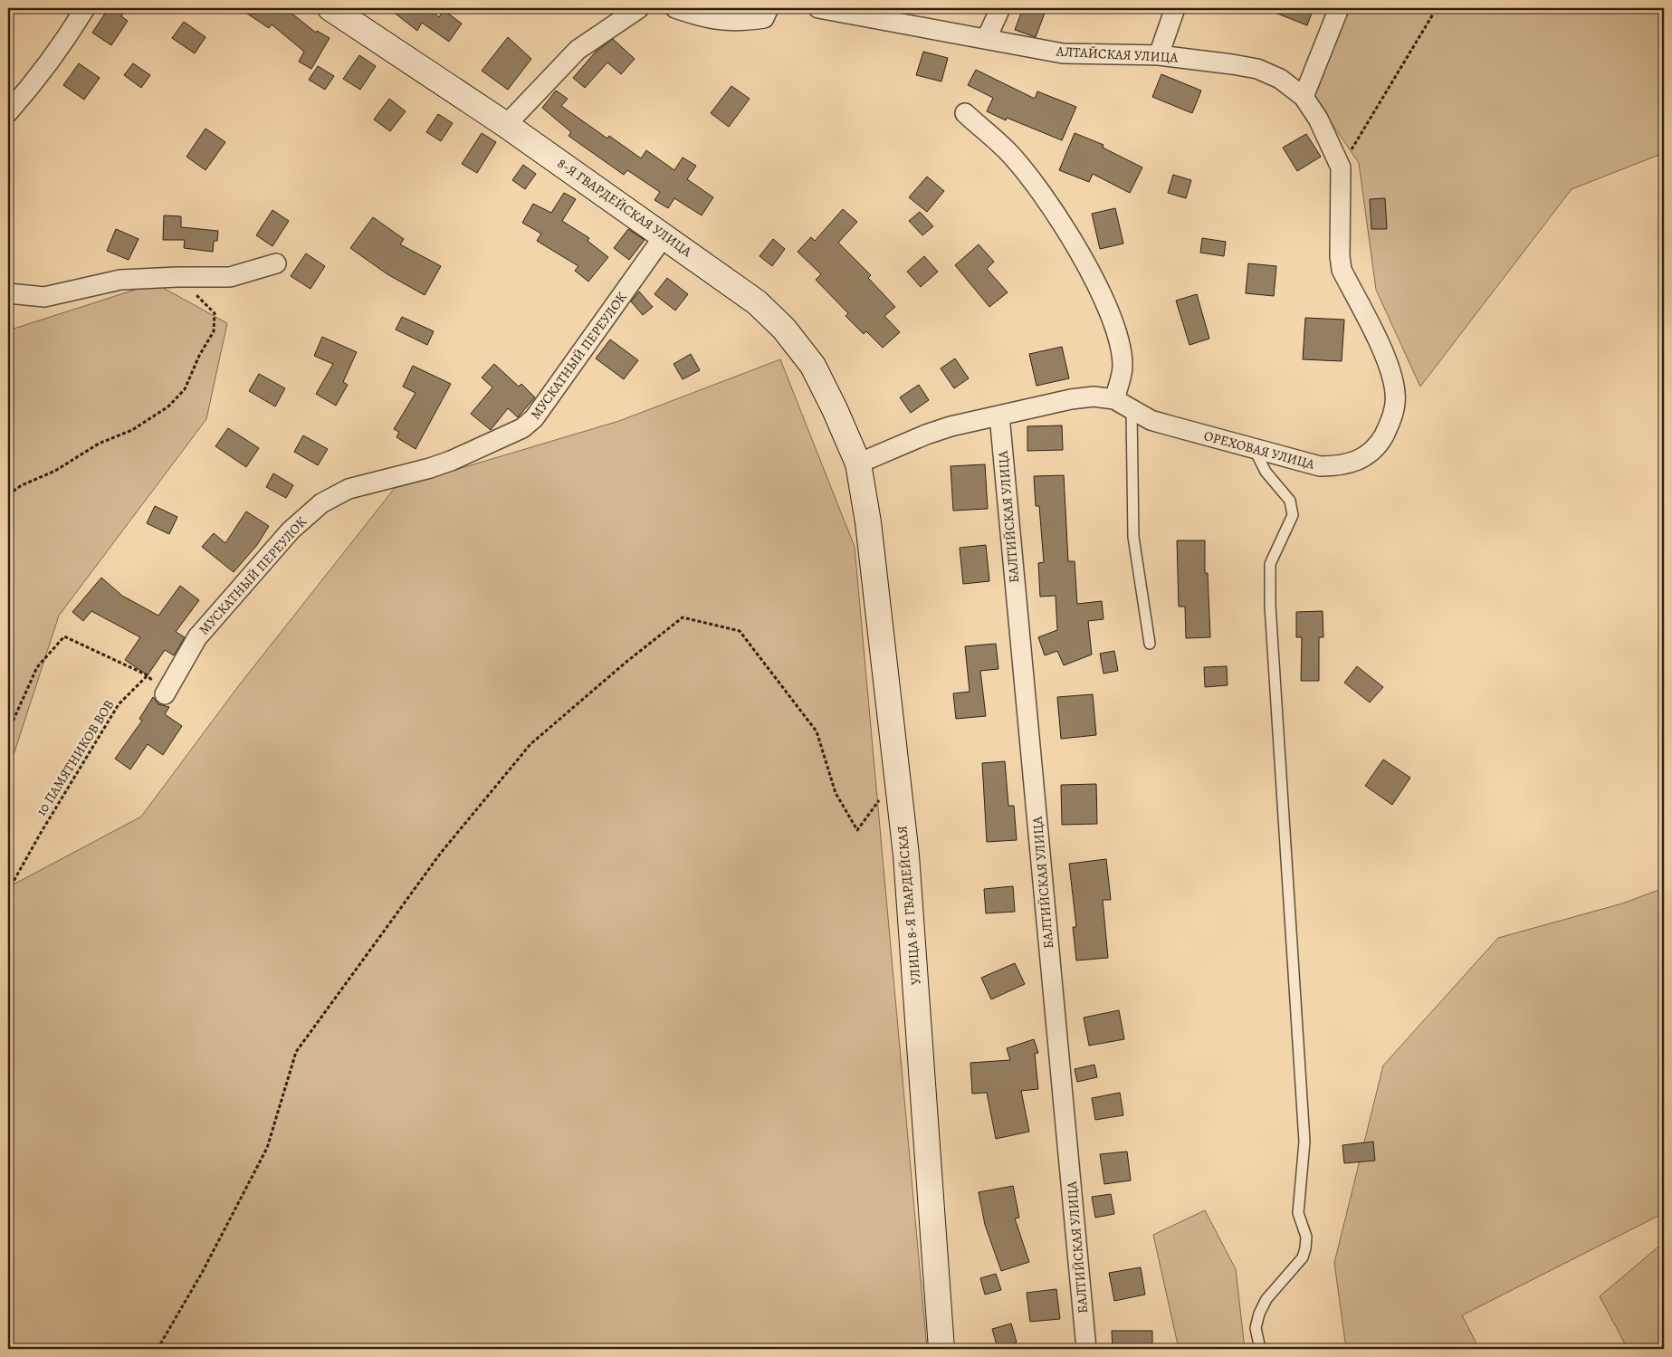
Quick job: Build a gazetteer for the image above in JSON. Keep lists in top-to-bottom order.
{
  "streets": {
    "street": [
      "АЛТАЙСКАЯ УЛИЦА",
      "8-Я ГВАРДЕЙСКАЯ УЛИЦА",
      "МУСКАТНЫЙ ПЕРЕУЛОК",
      "ОРЕХОВАЯ УЛИЦА",
      "БАЛТИЙСКАЯ УЛИЦА",
      "УЛИЦА 8-Я ГВАРДЕЙСКАЯ"
    ],
    "path": ["10 ПАМЯТНИКОВ ВОВ"]
  },
  "crossings": [
    ["АЛТАЙСКАЯ УЛИЦА", "ОРЕХОВАЯ УЛИЦА"],
    ["8-Я ГВАРДЕЙСКАЯ УЛИЦА", "МУСКАТНЫЙ ПЕРЕУЛОК"],
    ["8-Я ГВАРДЕЙСКАЯ УЛИЦА", "ОРЕХОВАЯ УЛИЦА"],
    ["8-Я ГВАРДЕЙСКАЯ УЛИЦА", "УЛИЦА 8-Я ГВАРДЕЙСКАЯ"],
    ["ОРЕХОВАЯ УЛИЦА", "БАЛТИЙСКАЯ УЛИЦА"],
    ["ОРЕХОВАЯ УЛИЦА", "УЛИЦА 8-Я ГВАРДЕЙСКАЯ"]
  ]
}
